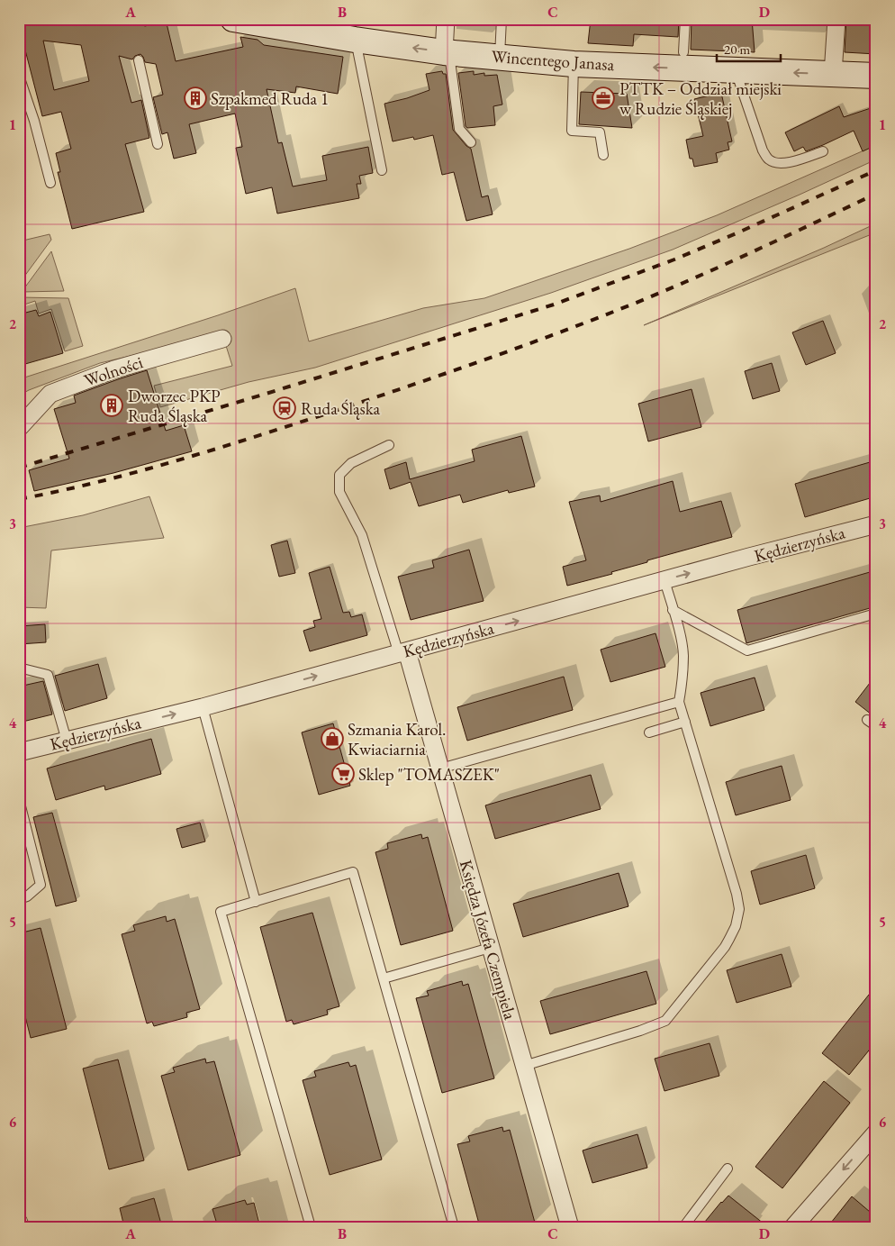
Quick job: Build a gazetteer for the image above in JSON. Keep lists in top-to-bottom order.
{
  "streets": {
    "street": [
      "Wincentego Janasa",
      "Wolności",
      "Kędzierzyńska",
      "Księdza Józefa Czempiela"
    ]
  },
  "crossings": [
    ["Kędzierzyńska", "Księdza Józefa Czempiela"]
  ],
  "one_way": ["Wincentego Janasa", "Kędzierzyńska"],
  "places": {
    "building": ["Szpakmed Ruda 1", "Dworzec PKP Ruda Śląska"],
    "office": ["PTTK – Oddział miejski w Rudzie Śląskiej"],
    "station": ["Ruda Śląska"],
    "shop": ["Szmania Karol. Kwiaciarnia"],
    "supermarket": ["Sklep \"TOMASZEK\""]
  },
  "scale_bar": "20 m",
  "grid": {
    "columns": [
      "A",
      "B",
      "C",
      "D"
    ],
    "rows": [
      "1",
      "2",
      "3",
      "4",
      "5",
      "6"
    ]
  }
}
